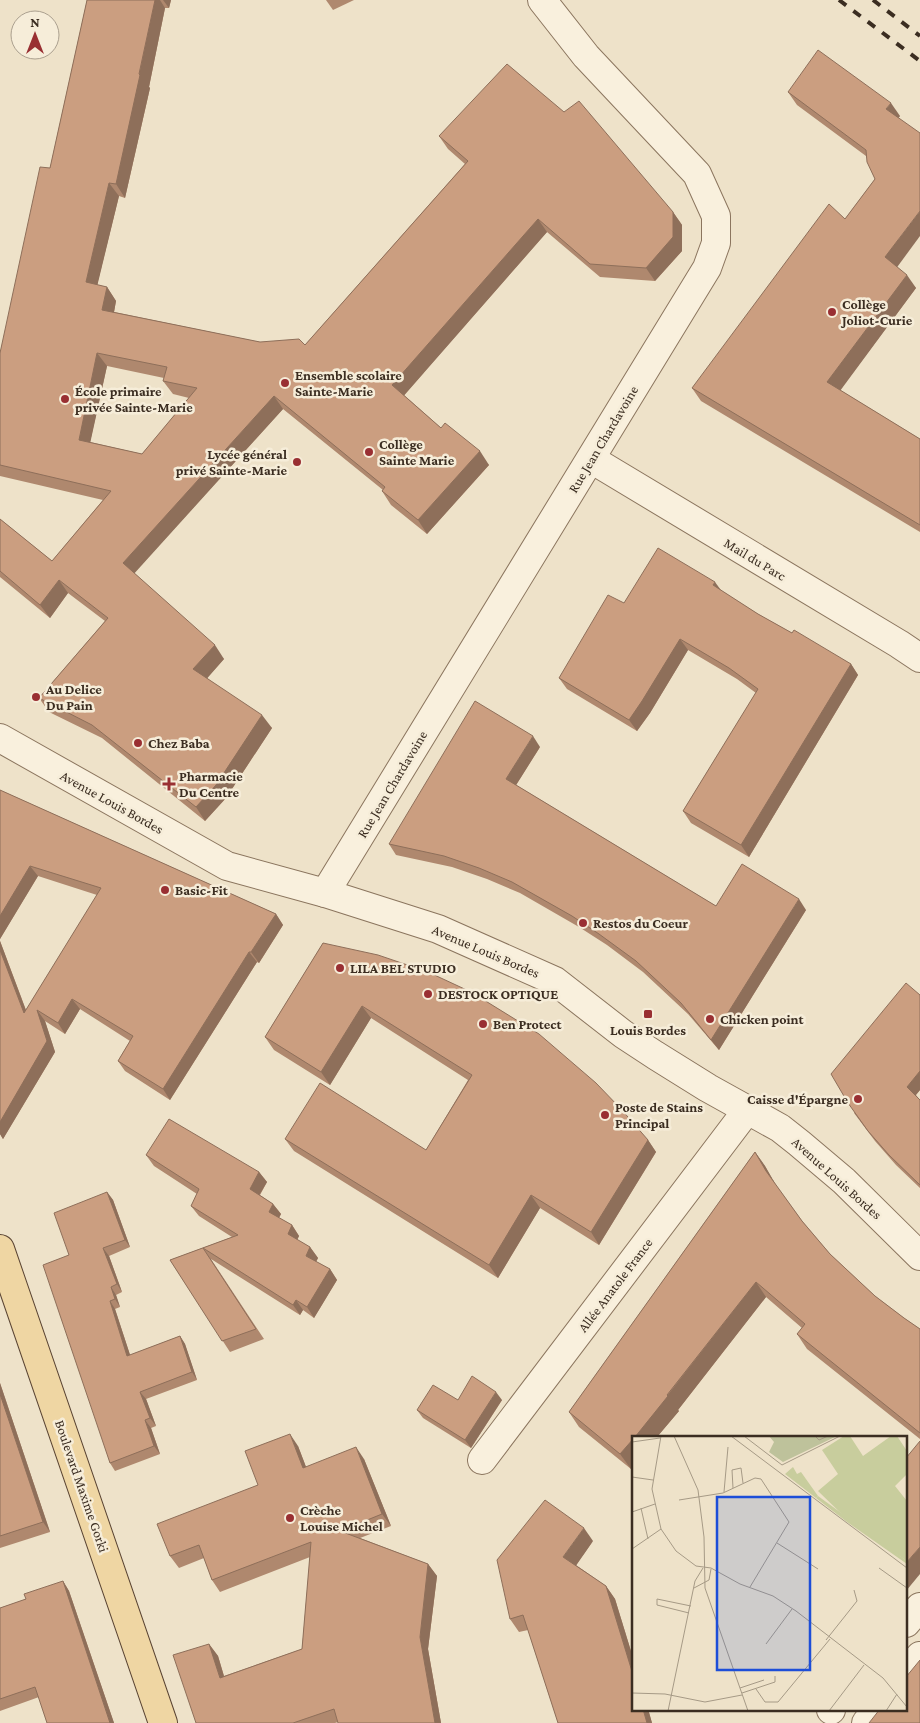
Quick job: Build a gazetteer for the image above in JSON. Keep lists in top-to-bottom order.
{
  "streets": {
    "main road": ["Boulevard Maxime Gorki"],
    "street": [
      "Rue Jean Chardavoine",
      "Mail du Parc",
      "Avenue Louis Bordes",
      "Allée Anatole France"
    ]
  },
  "crossings": [
    ["Rue Jean Chardavoine", "Mail du Parc"],
    ["Rue Jean Chardavoine", "Avenue Louis Bordes"],
    ["Avenue Louis Bordes", "Allée Anatole France"]
  ],
  "places": {
    "other": [
      "Collège Joliot-Curie",
      "Ensemble scolaire Sainte-Marie",
      "École primaire privée Sainte-Marie",
      "Collège Sainte Marie",
      "Lycée général privé Sainte-Marie",
      "Au Delice Du Pain",
      "Chez Baba",
      "Basic-Fit",
      "Restos du Coeur",
      "LILA BEL STUDIO",
      "DESTOCK OPTIQUE",
      "Chicken point",
      "Ben Protect",
      "Caisse d'Épargne",
      "Poste de Stains Principal",
      "Crèche Louise Michel"
    ],
    "health": ["Pharmacie Du Centre"],
    "transit": ["Louis Bordes"]
  },
  "north": "top"
}
